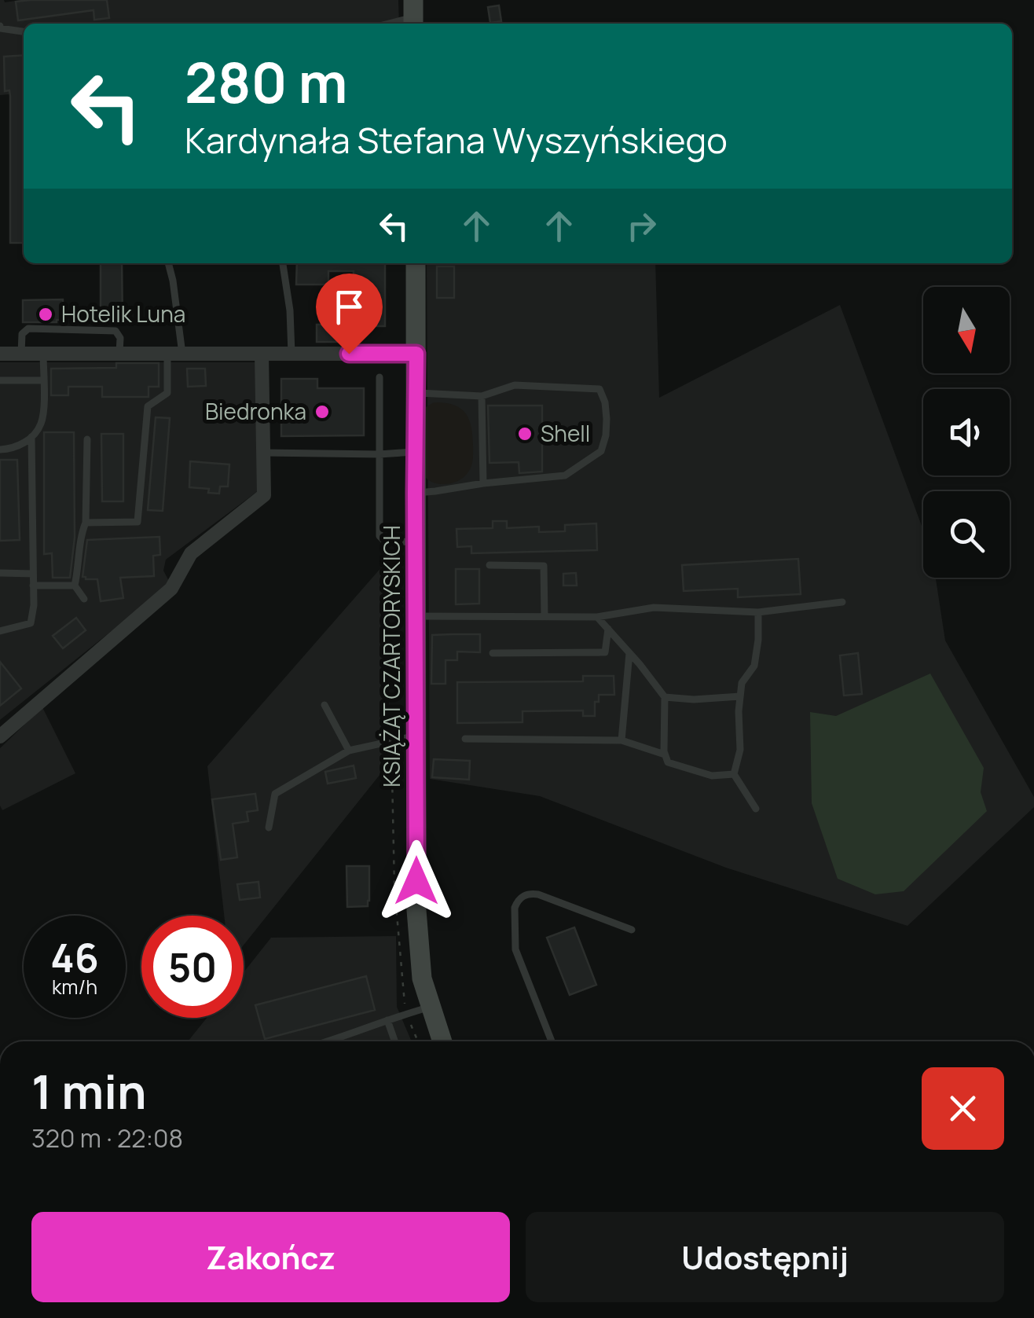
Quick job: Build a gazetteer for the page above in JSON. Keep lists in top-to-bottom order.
{
  "streets": {
    "main road": ["KSIĄŻĄT CZARTORYSKICH"]
  },
  "places": ["Hotelik Luna", "Biedronka", "Shell"],
  "north": "bottom",
  "page": {
    "turn": ["280 m", "Kardynała Stefana Wyszyńskiego"],
    "speed": "46 km/h",
    "limit": "50",
    "heading": ["1 min", "320 m · 22:08"],
    "buttons": ["Zakończ", "Udostępnij"]
  }
}
